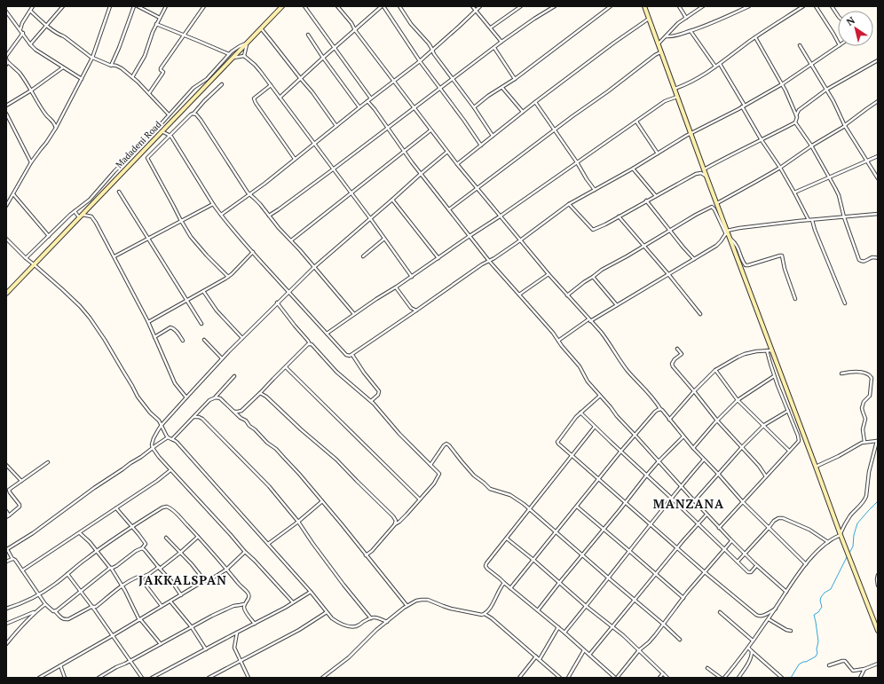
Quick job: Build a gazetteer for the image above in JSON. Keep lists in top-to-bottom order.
{
  "streets": {
    "street": ["Madadeni Road"]
  },
  "districts": ["MANZANA", "JAKKALSPAN"],
  "north": "top left"
}
